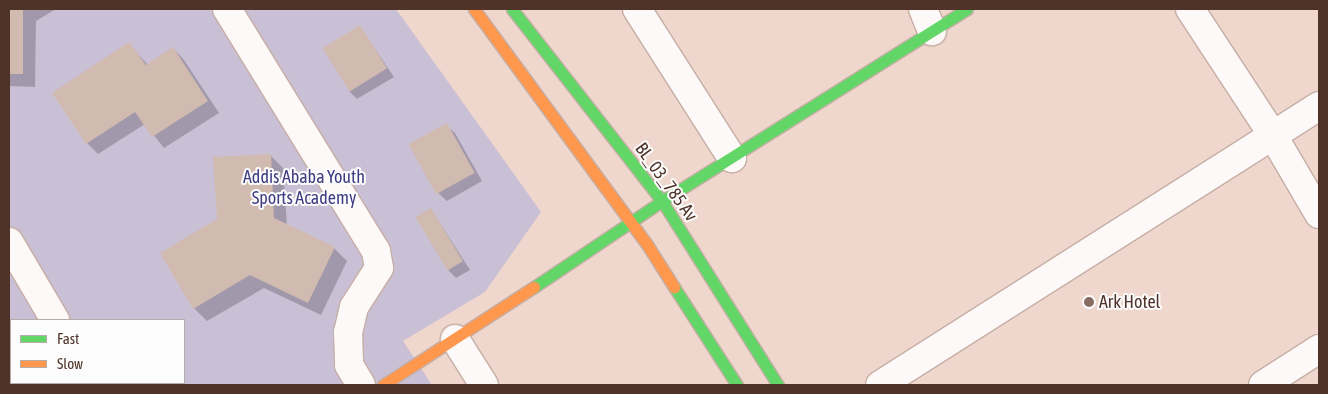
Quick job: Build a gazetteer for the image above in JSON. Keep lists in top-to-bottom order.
{
  "streets": {
    "main road": ["BL_03_785 Av"]
  },
  "parks": ["Addis Ababa Youth Sports Academy"],
  "places": ["Ark Hotel"],
  "legend": ["Fast", "Slow"]
}
